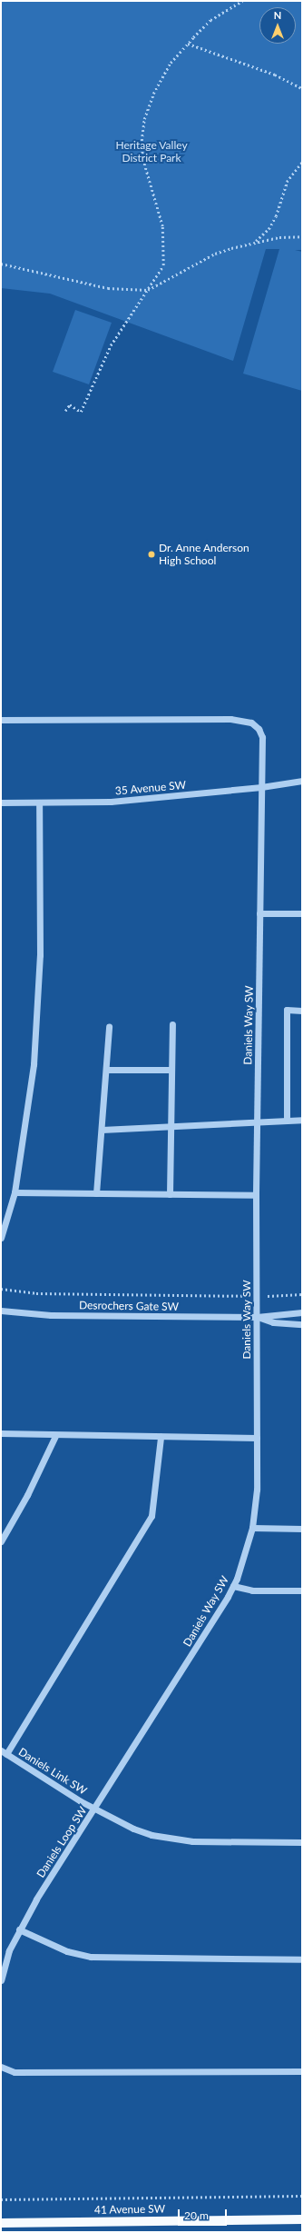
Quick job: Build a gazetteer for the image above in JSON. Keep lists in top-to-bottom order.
{
  "streets": {
    "main road": ["41 Avenue SW"],
    "street": [
      "35 Avenue SW",
      "Daniels Way SW",
      "Desrochers Gate SW",
      "Daniels Link SW",
      "Daniels Loop SW"
    ]
  },
  "crossings": [
    ["35 Avenue SW", "Daniels Way SW"],
    ["Daniels Way SW", "Desrochers Gate SW"],
    ["Daniels Way SW", "Daniels Link SW"],
    ["Daniels Way SW", "Daniels Loop SW"],
    ["Daniels Link SW", "Daniels Loop SW"]
  ],
  "parks": ["Heritage Valley District Park"],
  "places": ["Dr. Anne Anderson High School"],
  "scale_bar": "20 m",
  "north": "top"
}
